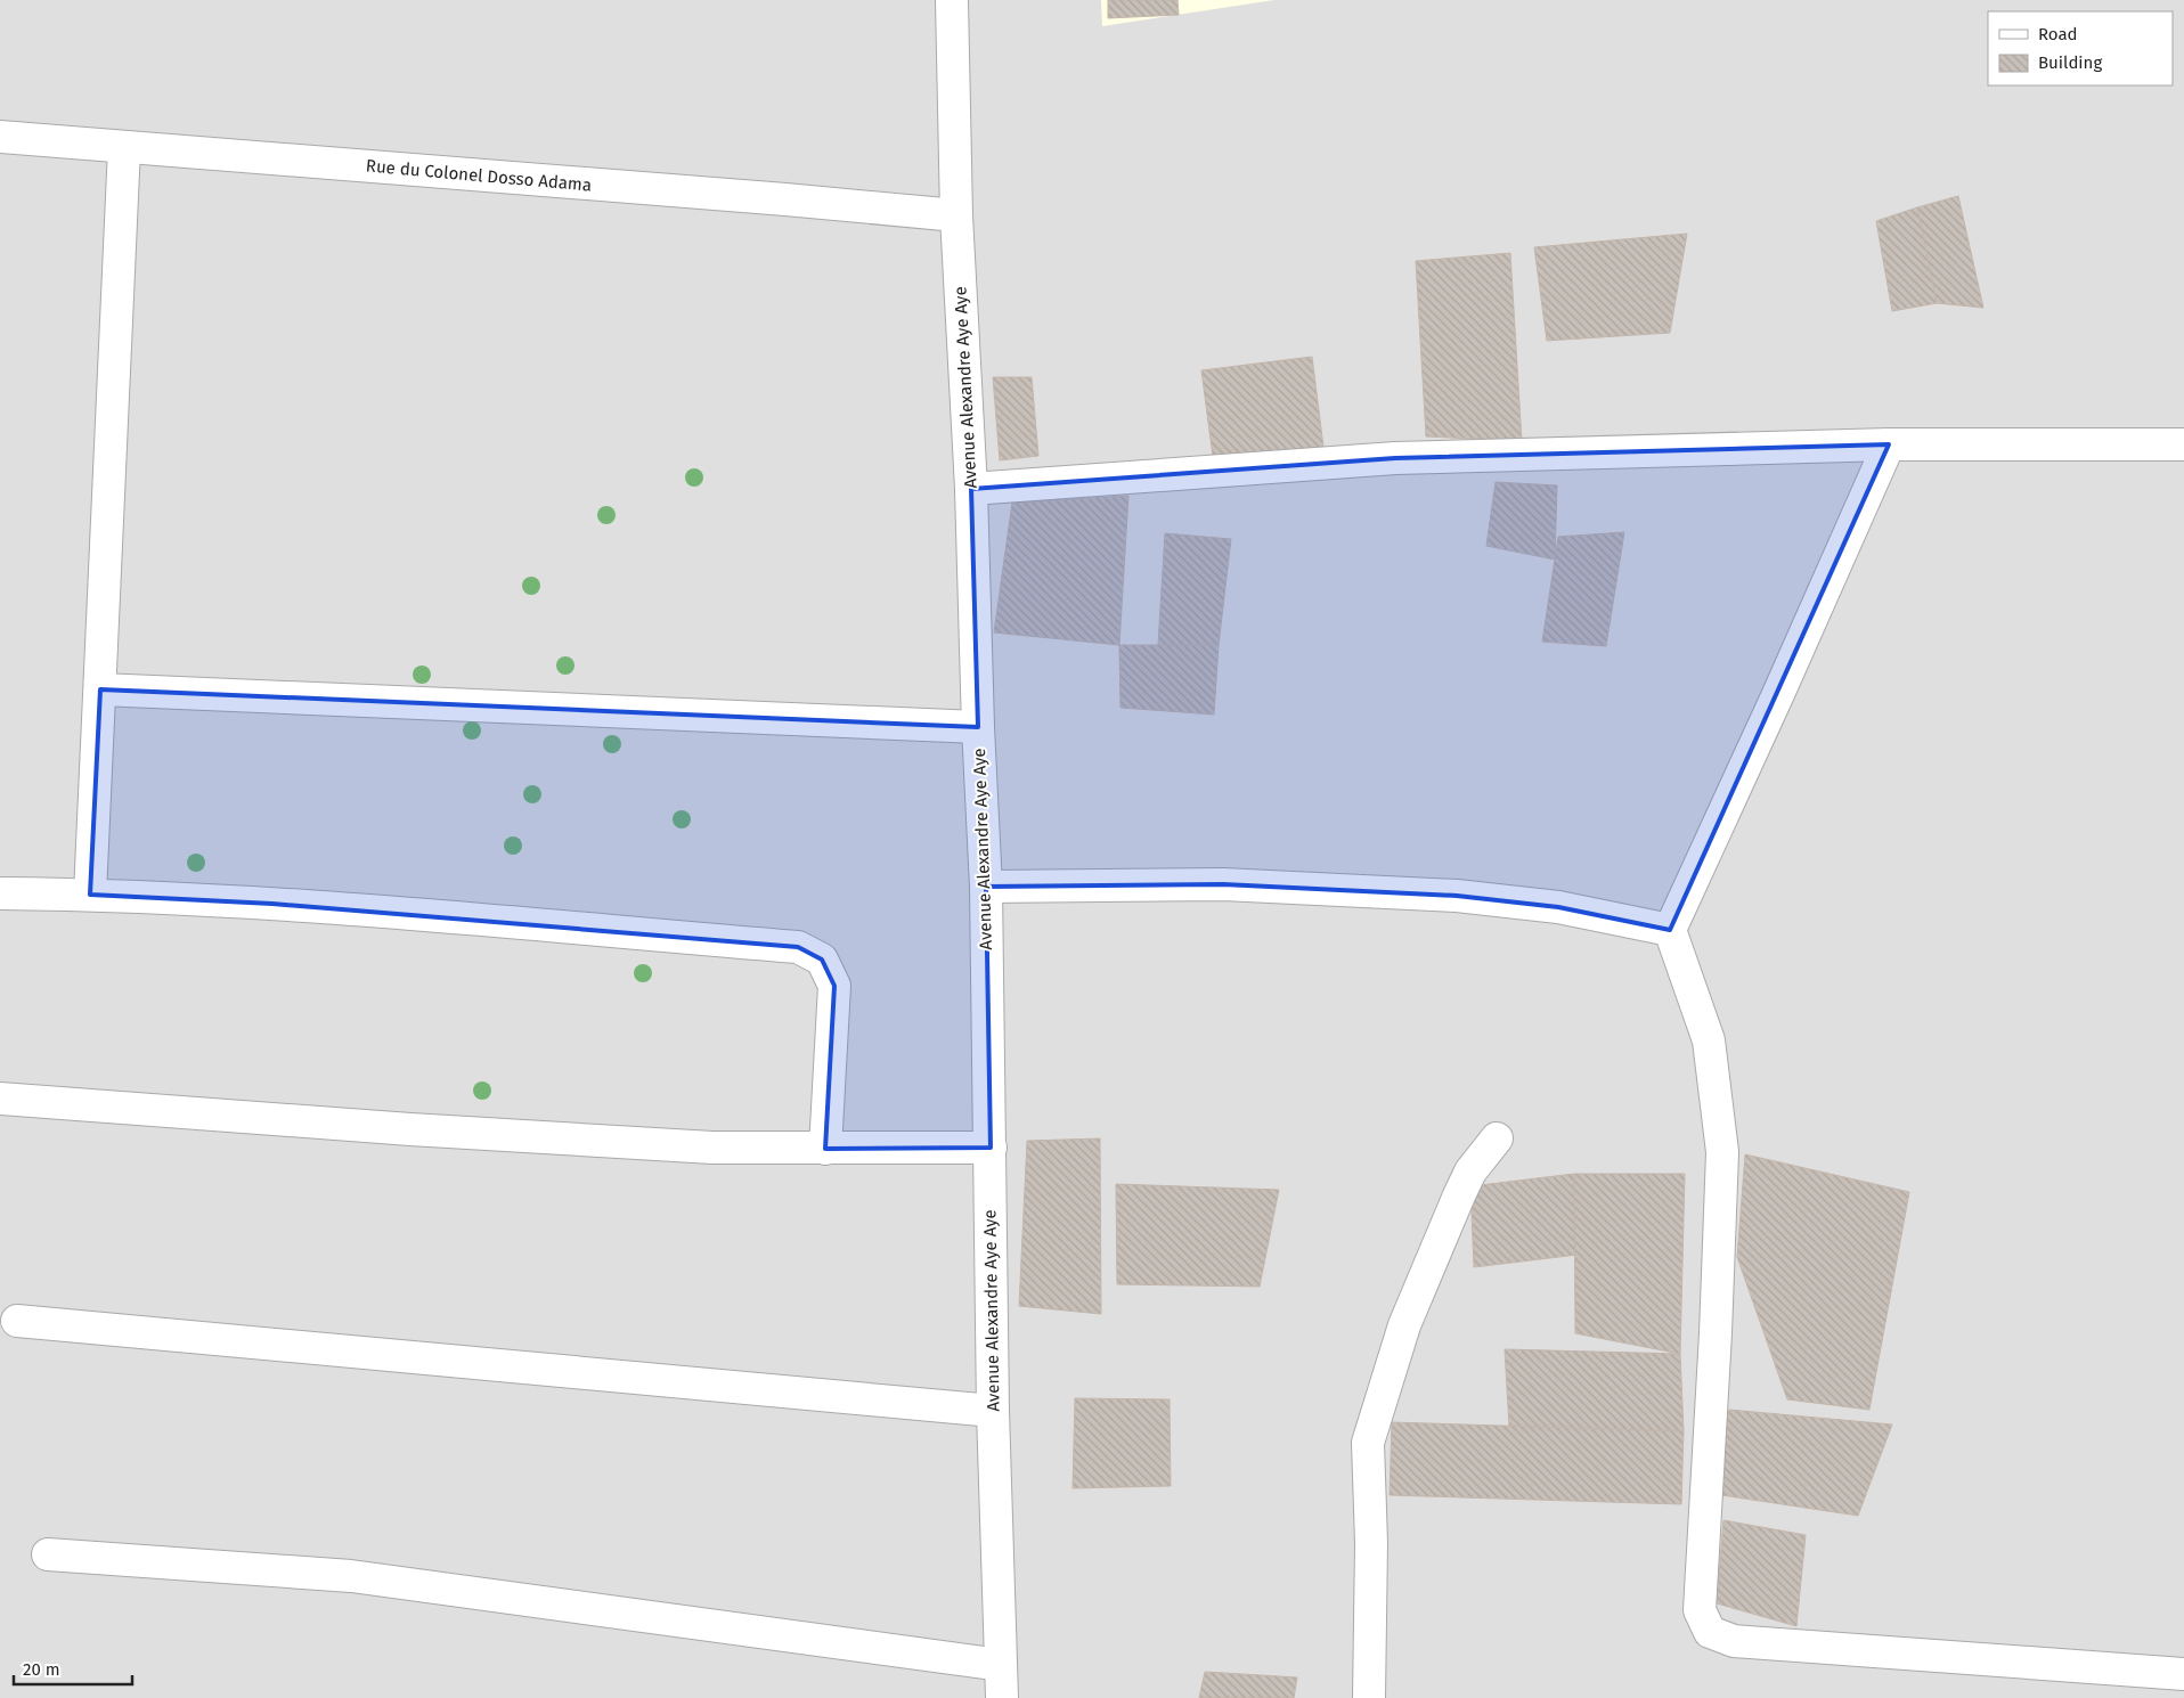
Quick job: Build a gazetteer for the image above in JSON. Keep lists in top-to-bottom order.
{
  "streets": {
    "street": ["Rue du Colonel Dosso Adama", "Avenue Alexandre Aye Aye"]
  },
  "crossings": [
    ["Rue du Colonel Dosso Adama", "Avenue Alexandre Aye Aye"]
  ],
  "legend": ["Road", "Building"],
  "scale_bar": "20 m"
}
